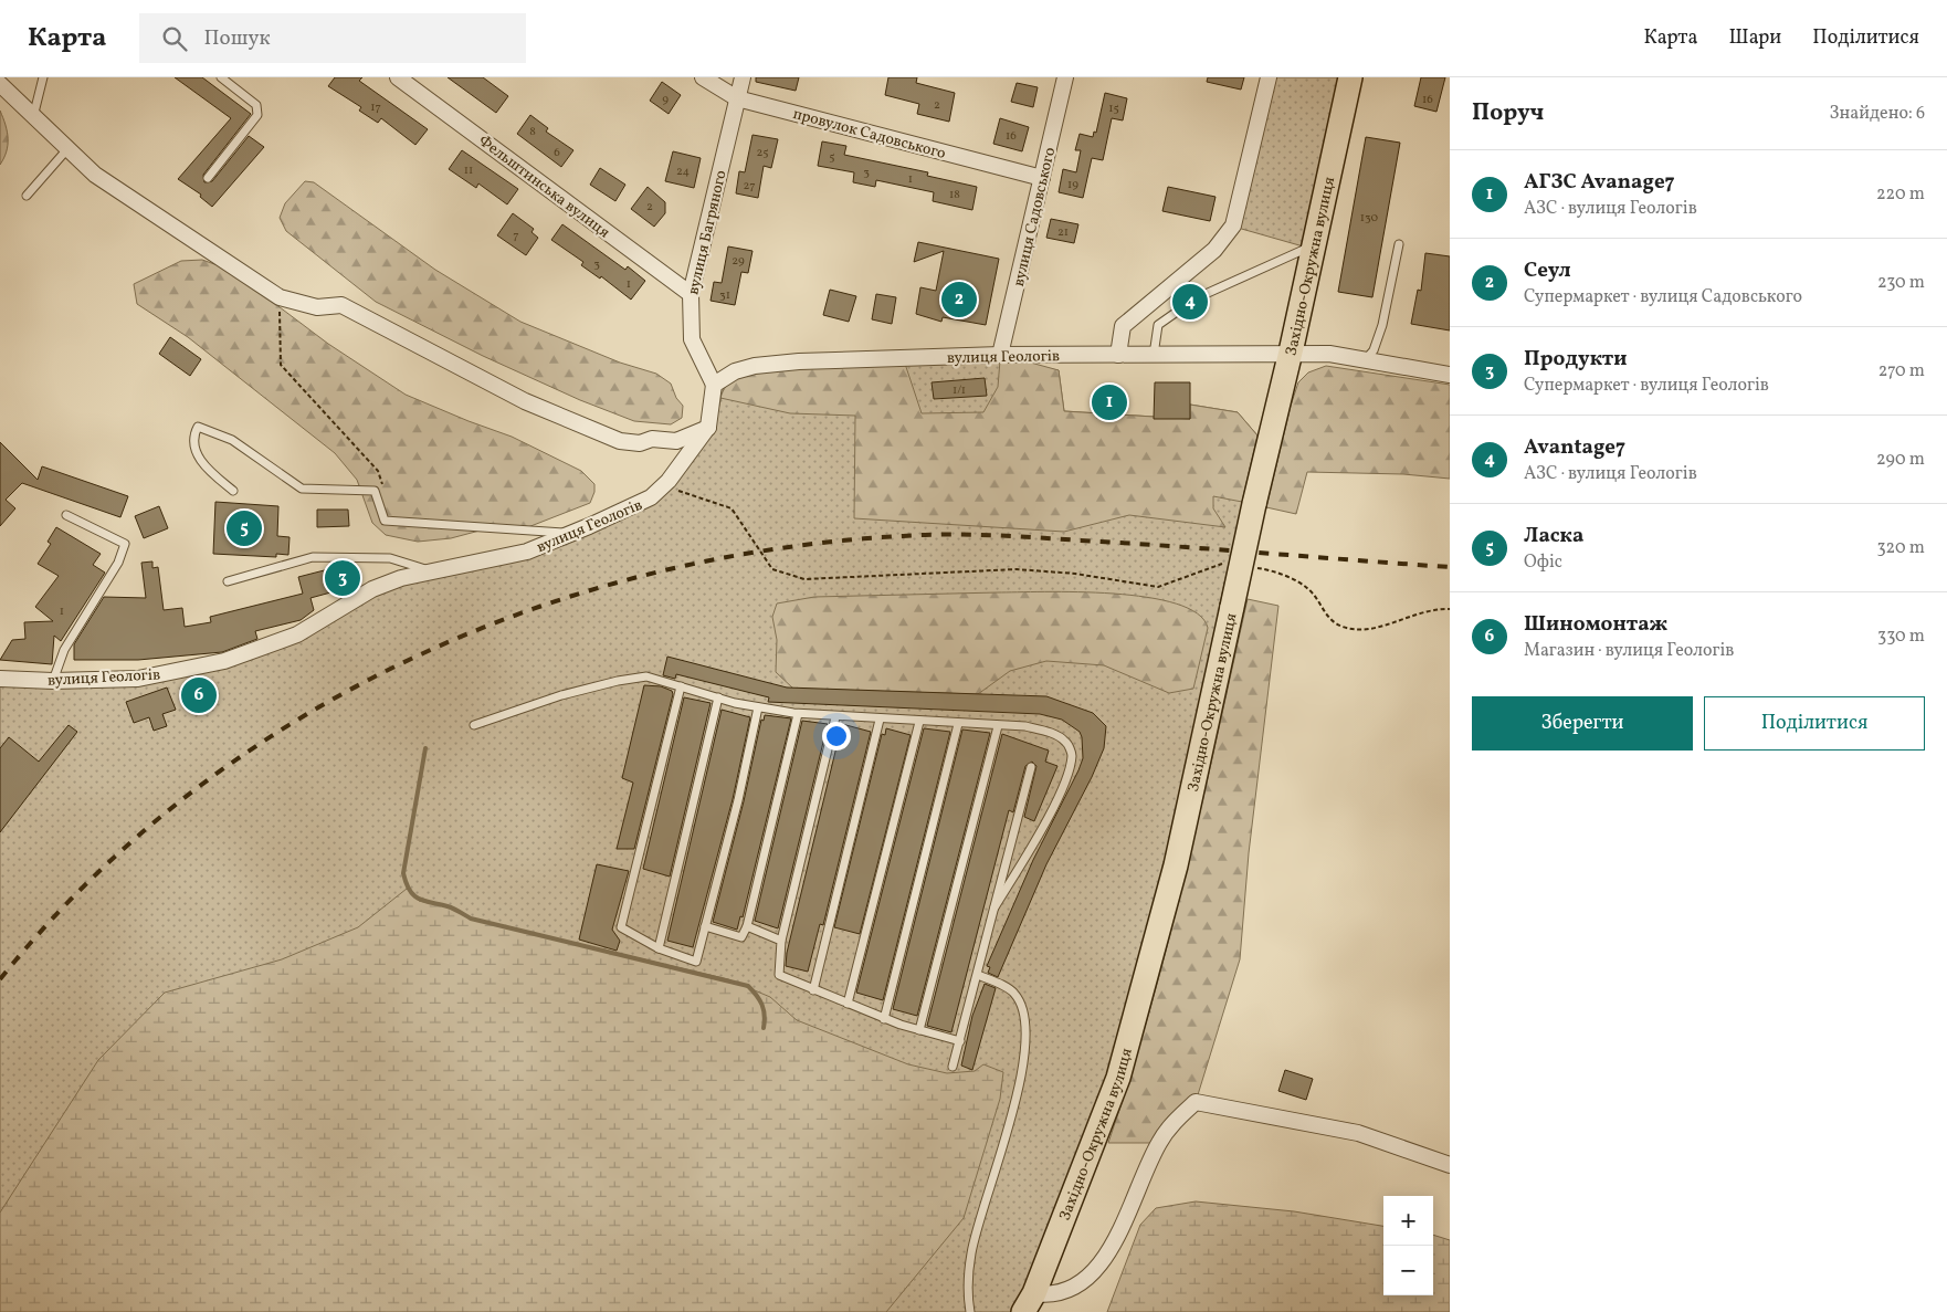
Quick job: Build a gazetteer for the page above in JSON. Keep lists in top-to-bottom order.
{
  "streets": {
    "main road": ["Західно-Окружна вулиця"],
    "street": [
      "провулок Садовського",
      "Фельштинська вулиця",
      "вулиця Садовського",
      "вулиця Багряного",
      "вулиця Геологів"
    ]
  },
  "crossings": [
    ["провулок Садовського", "вулиця Садовського"],
    ["провулок Садовського", "вулиця Багряного"],
    ["Фельштинська вулиця", "вулиця Багряного"],
    ["вулиця Садовського", "вулиця Геологів"],
    ["вулиця Багряного", "вулиця Геологів"],
    ["Західно-Окружна вулиця", "вулиця Геологів"]
  ],
  "house_numbers": [
    "9",
    "16",
    "2",
    "17",
    "15",
    "8",
    "16",
    "6",
    "25",
    "5",
    "11",
    "24",
    "3",
    "1",
    "19",
    "27",
    "18",
    "2",
    "130",
    "21",
    "7",
    "29",
    "3",
    "1",
    "31",
    "1/1",
    "1"
  ],
  "page": {
    "header": "Карта",
    "search": "Пошук",
    "nav": ["Карта", "Шари", "Поділитися"],
    "heading": ["Поруч", "Знайдено: 6"],
    "list": [
      {
        "mark": "1",
        "name": "АГЗС Avanage7",
        "note": "АЗС · вулиця Геологів",
        "value": "220 m"
      },
      {
        "mark": "2",
        "name": "Сеул",
        "note": "Супермаркет · вулиця Садовського",
        "value": "230 m"
      },
      {
        "mark": "3",
        "name": "Продукти",
        "note": "Супермаркет · вулиця Геологів",
        "value": "270 m"
      },
      {
        "mark": "4",
        "name": "Avantage7",
        "note": "АЗС · вулиця Геологів",
        "value": "290 m"
      },
      {
        "mark": "5",
        "name": "Ласка",
        "note": "Офіс",
        "value": "320 m"
      },
      {
        "mark": "6",
        "name": "Шиномонтаж",
        "note": "Магазин · вулиця Геологів",
        "value": "330 m"
      }
    ],
    "pins": [
      "2",
      "4",
      "1",
      "5",
      "3",
      "6"
    ],
    "buttons": ["Зберегти", "Поділитися"],
    "map_buttons": ["+", "−"]
  }
}
